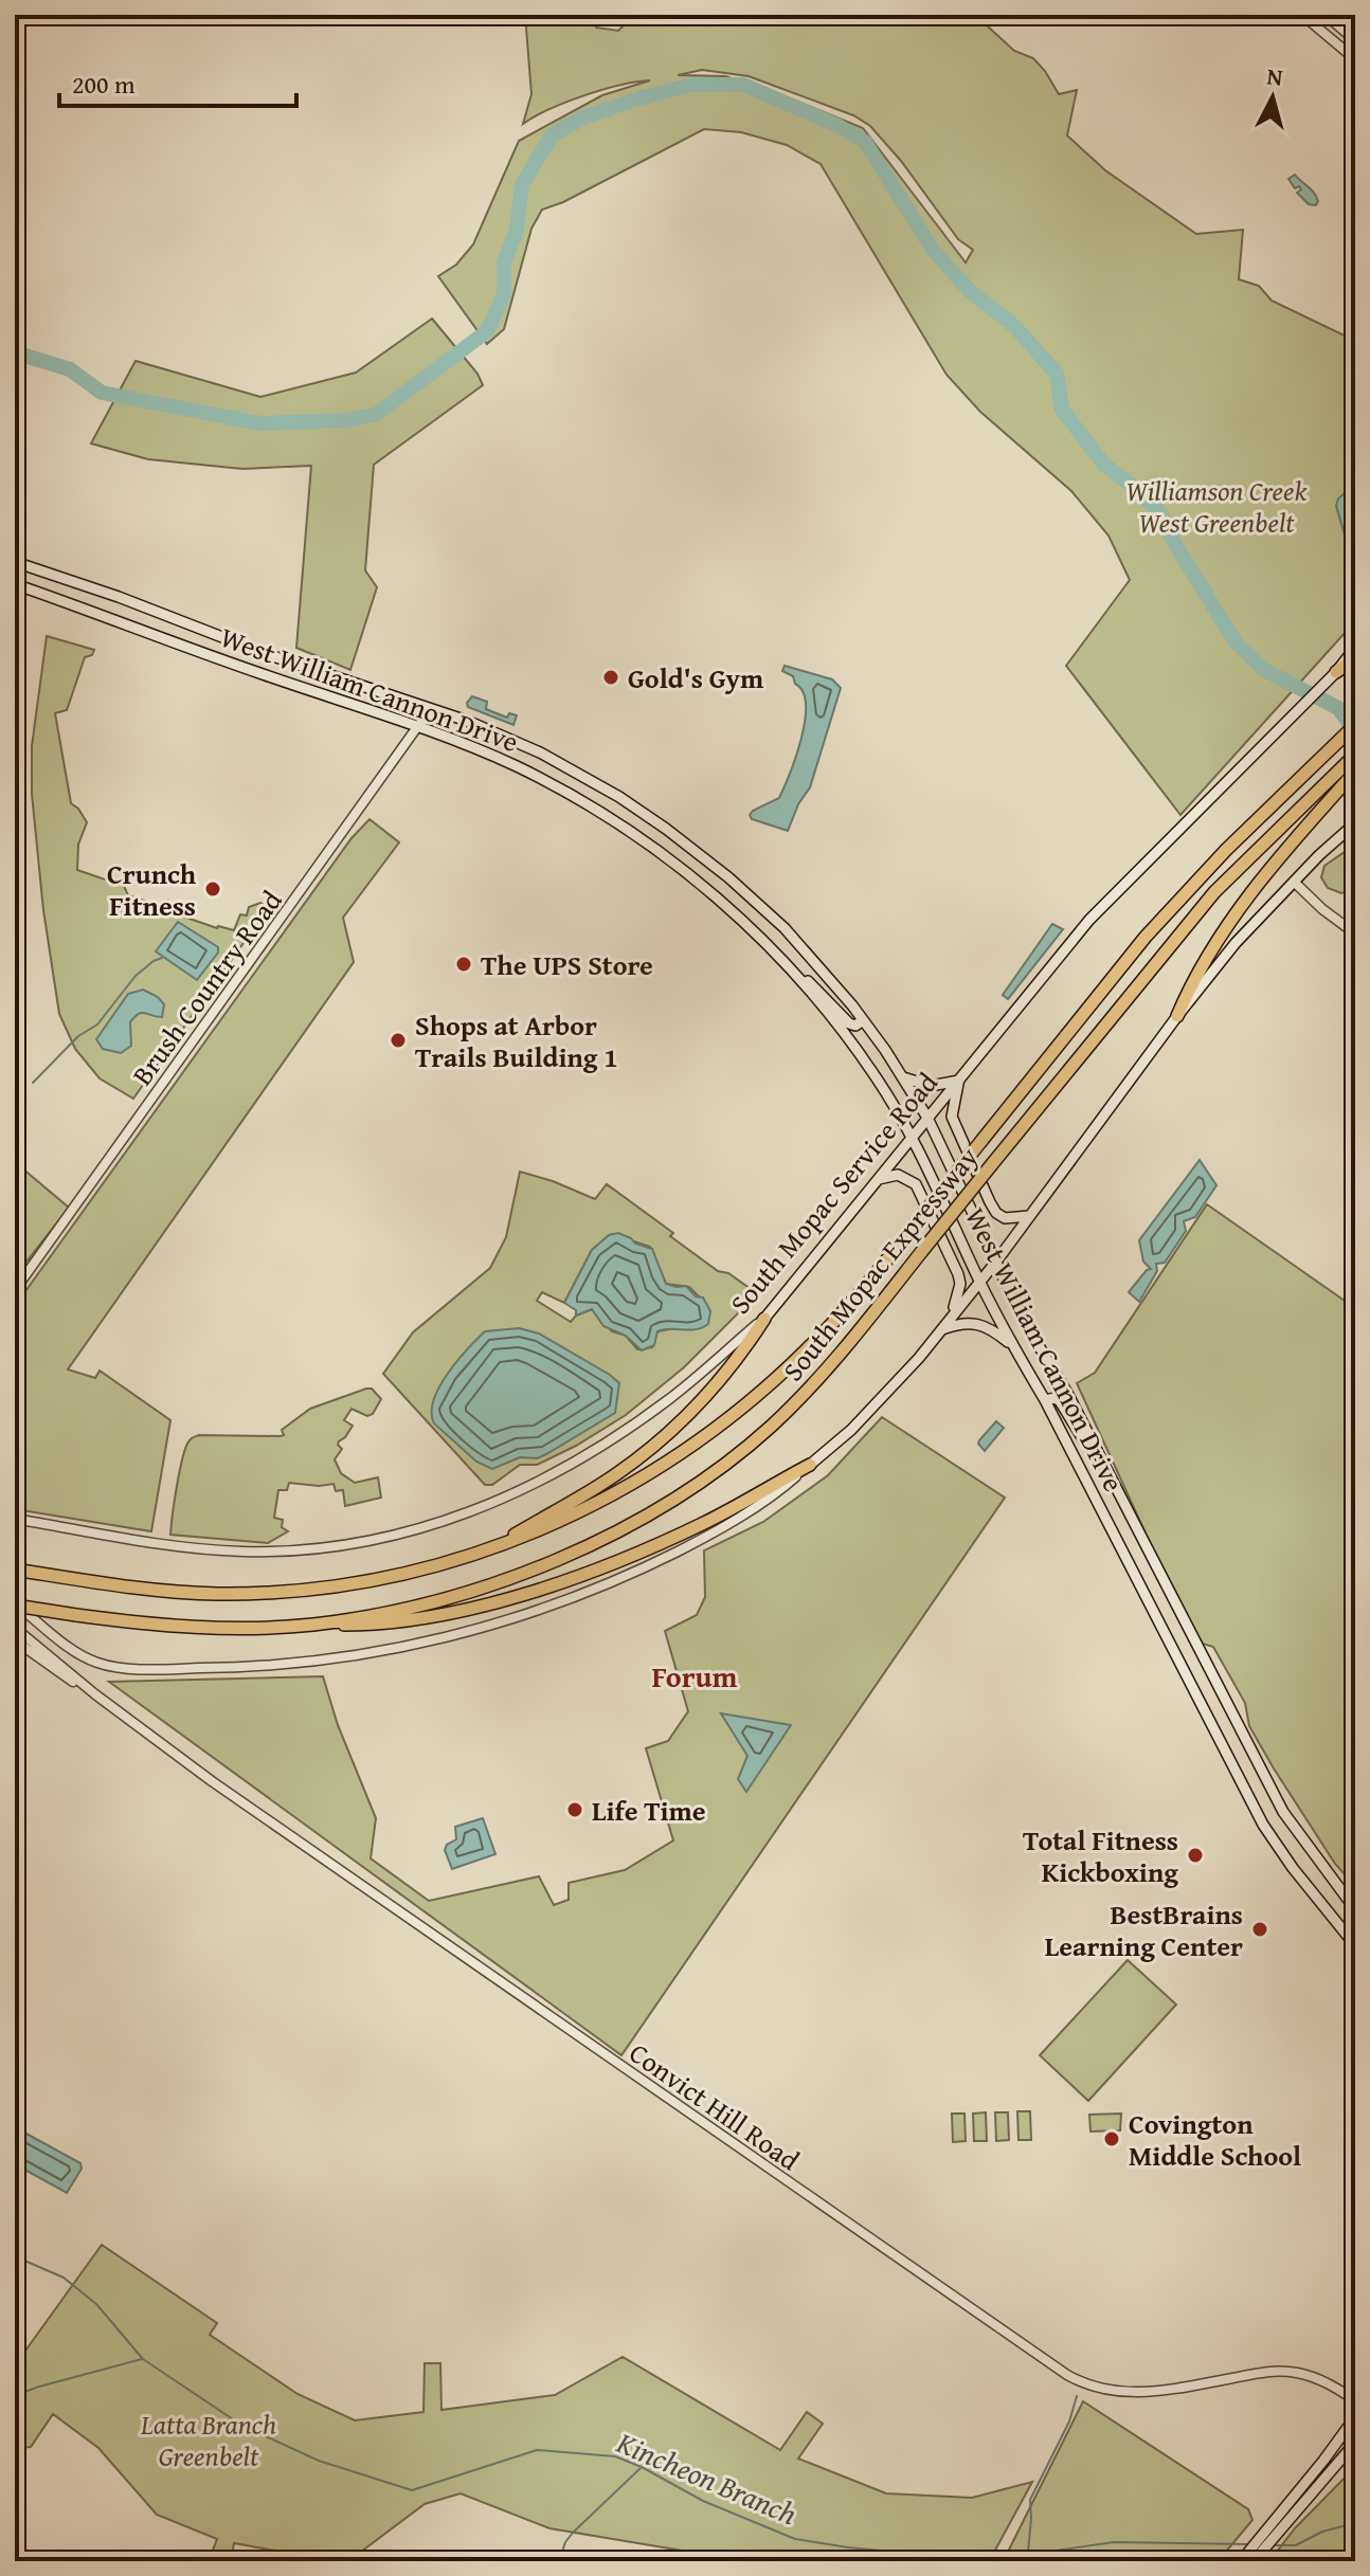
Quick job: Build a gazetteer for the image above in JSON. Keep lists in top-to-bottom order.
{
  "streets": {
    "highway": ["South Mopac Expressway"],
    "main road": ["West William Cannon Drive", "South Mopac Service Road"],
    "street": ["Brush Country Road", "Convict Hill Road"]
  },
  "crossings": [
    ["West William Cannon Drive", "Brush Country Road"],
    ["West William Cannon Drive", "South Mopac Service Road"]
  ],
  "districts": ["Forum"],
  "water": ["Kincheon Branch"],
  "parks": ["Williamson Creek West Greenbelt", "Latta Branch Greenbelt"],
  "places": [
    "Gold's Gym",
    "Crunch Fitness",
    "The UPS Store",
    "Shops at Arbor Trails Building 1",
    "Life Time",
    "Total Fitness Kickboxing",
    "BestBrains Learning Center",
    "Covington Middle School"
  ],
  "scale_bar": "200 m",
  "north": "top"
}
